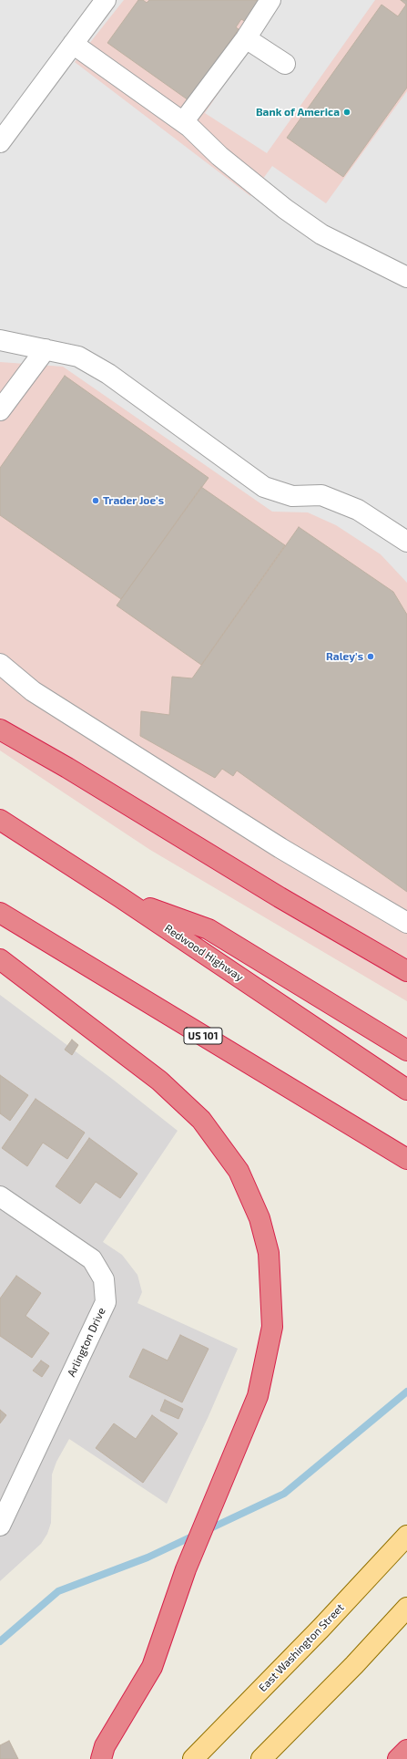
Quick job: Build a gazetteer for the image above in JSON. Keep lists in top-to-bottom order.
{
  "streets": {
    "highway": ["Redwood Highway", "US 101"],
    "main road": ["East Washington Street"],
    "street": ["Arlington Drive"]
  },
  "places": ["Bank of America", "Trader Joe's", "Raley's"]
}
